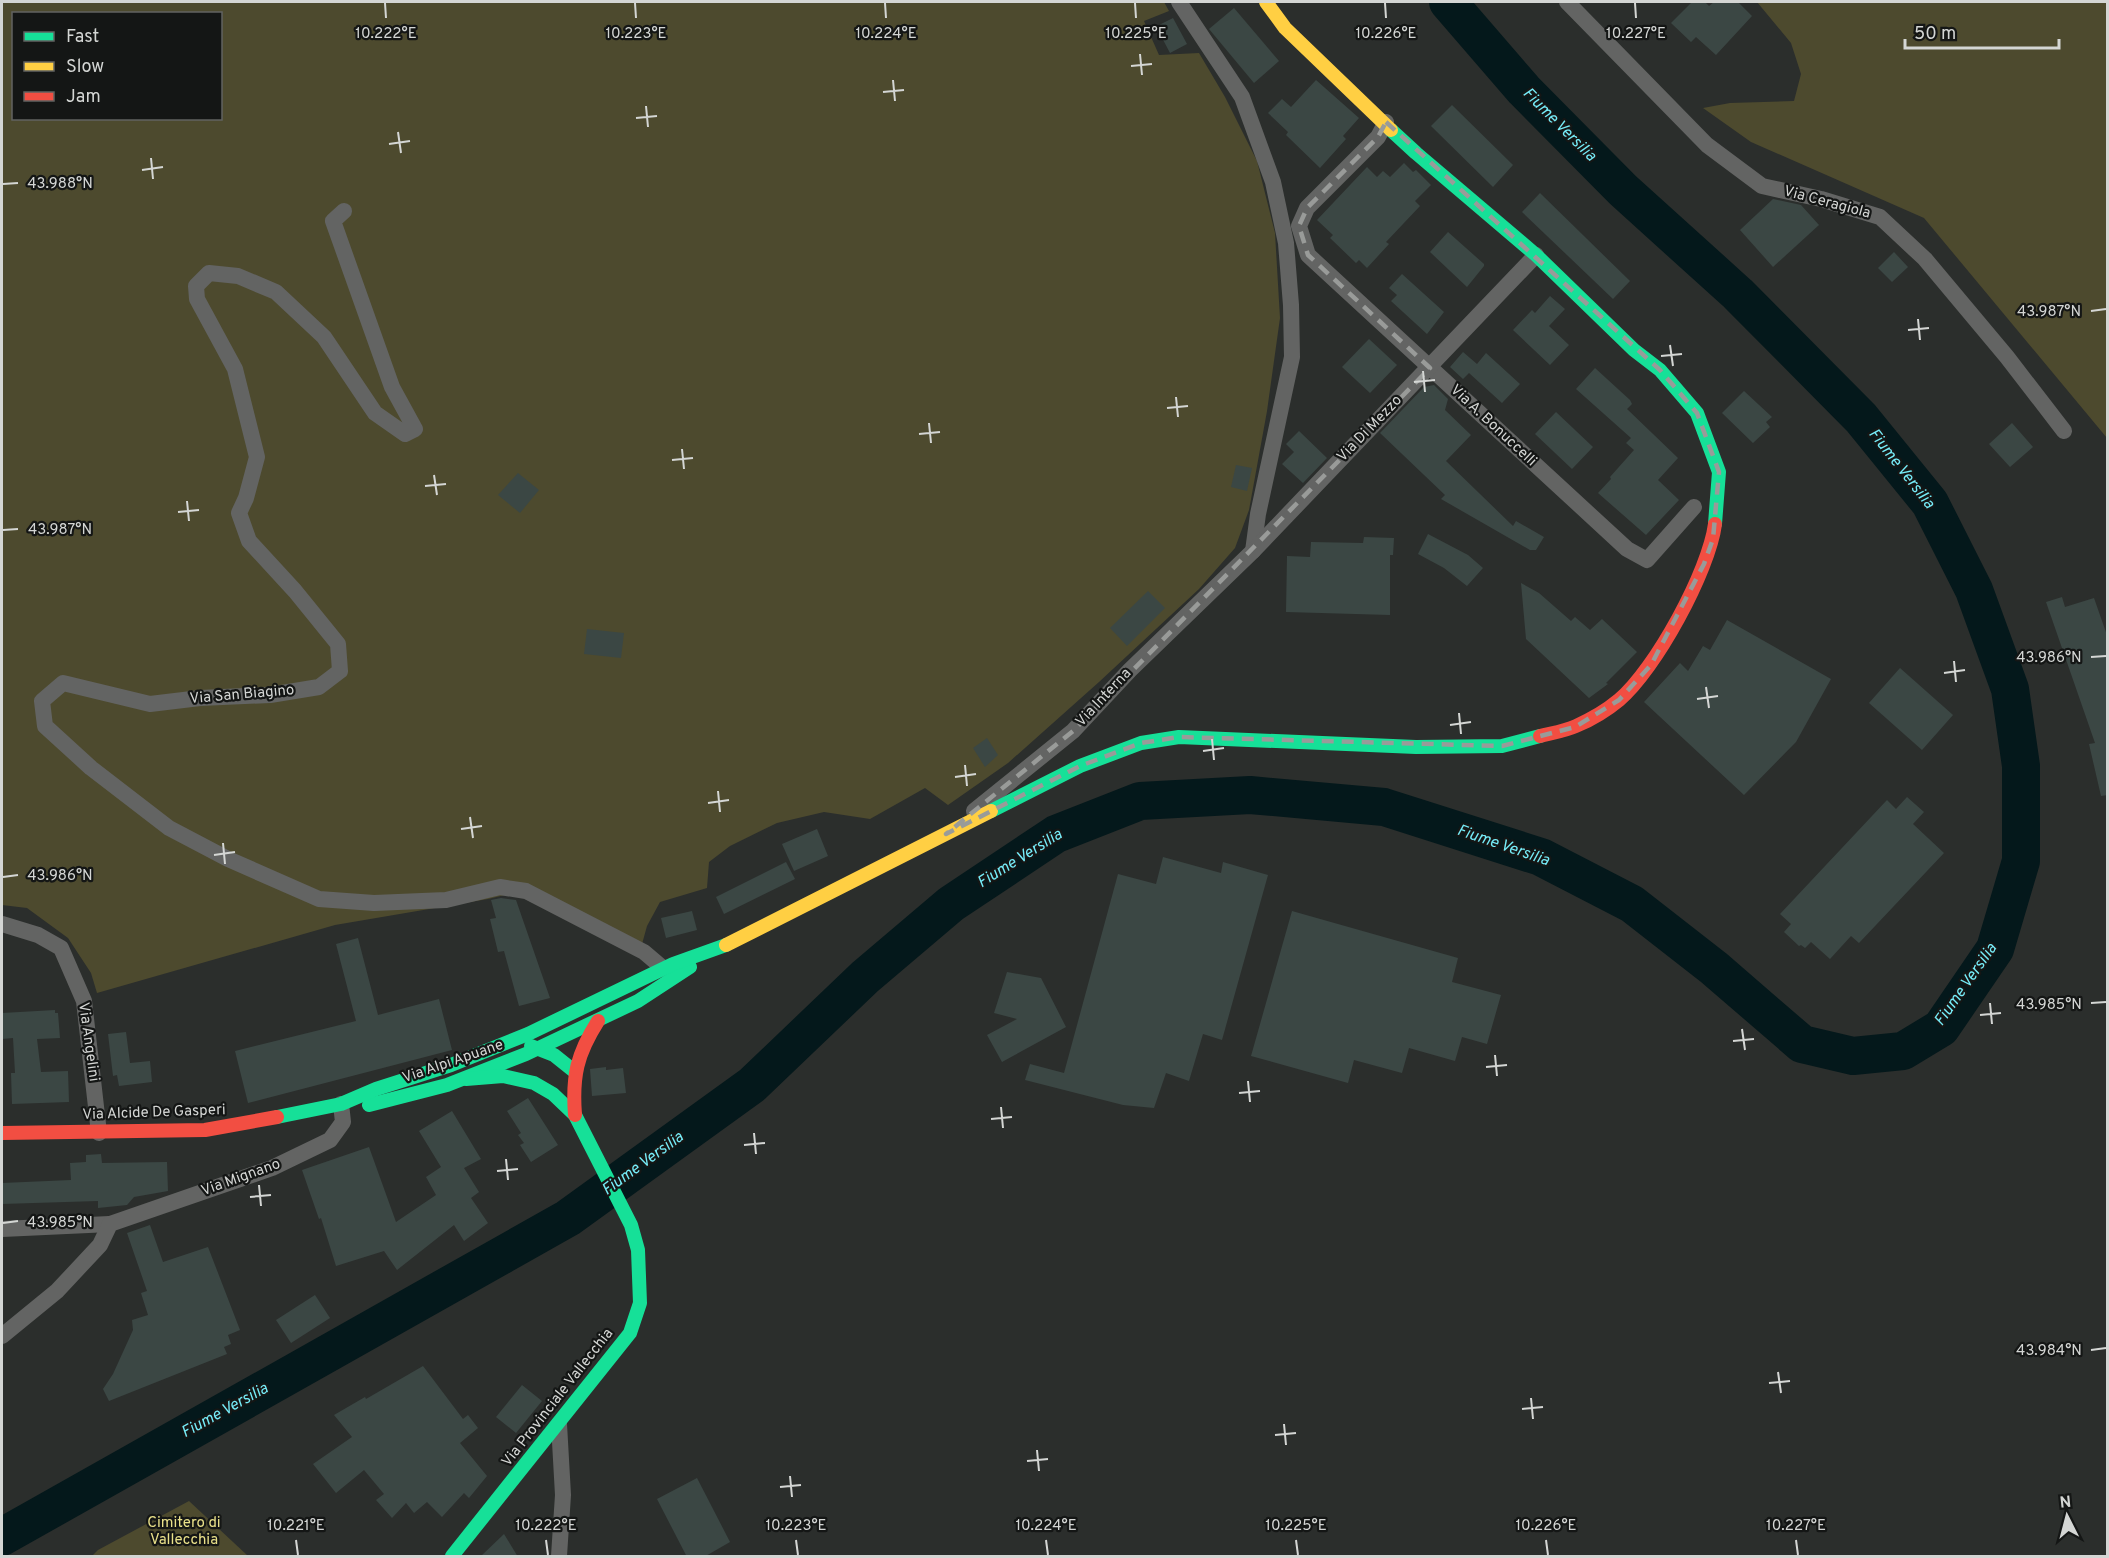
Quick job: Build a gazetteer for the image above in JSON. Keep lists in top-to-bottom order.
{
  "streets": {
    "main road": ["Via Alpi Apuane", "Via Alcide De Gasperi", "Via Provinciale Vallecchia"],
    "street": [
      "Via Ceragiola",
      "Via A. Bonuccelli",
      "Via Di Mezzo",
      "Via San Biagino",
      "Via Interna",
      "Via Angelini",
      "Via Mignano"
    ]
  },
  "crossings": [
    ["Via A. Bonuccelli", "Via Di Mezzo"],
    ["Via Di Mezzo", "Via Interna"],
    ["Via Angelini", "Via Alcide De Gasperi"],
    ["Via Alpi Apuane", "Via Alcide De Gasperi"],
    ["Via Alpi Apuane", "Via Mignano"],
    ["Via Alcide De Gasperi", "Via Mignano"]
  ],
  "water": ["Fiume Versilia"],
  "parks": ["Cimitero di Vallecchia"],
  "legend": ["Fast", "Slow", "Jam"],
  "scale_bar": "50 m",
  "north": "top",
  "coordinates": [
    "10.222°E",
    "10.223°E",
    "10.224°E",
    "10.225°E",
    "10.226°E",
    "10.227°E",
    "43.988°N",
    "43.987°N",
    "43.986°N",
    "43.985°N",
    "43.984°N",
    "10.221°E"
  ]
}
